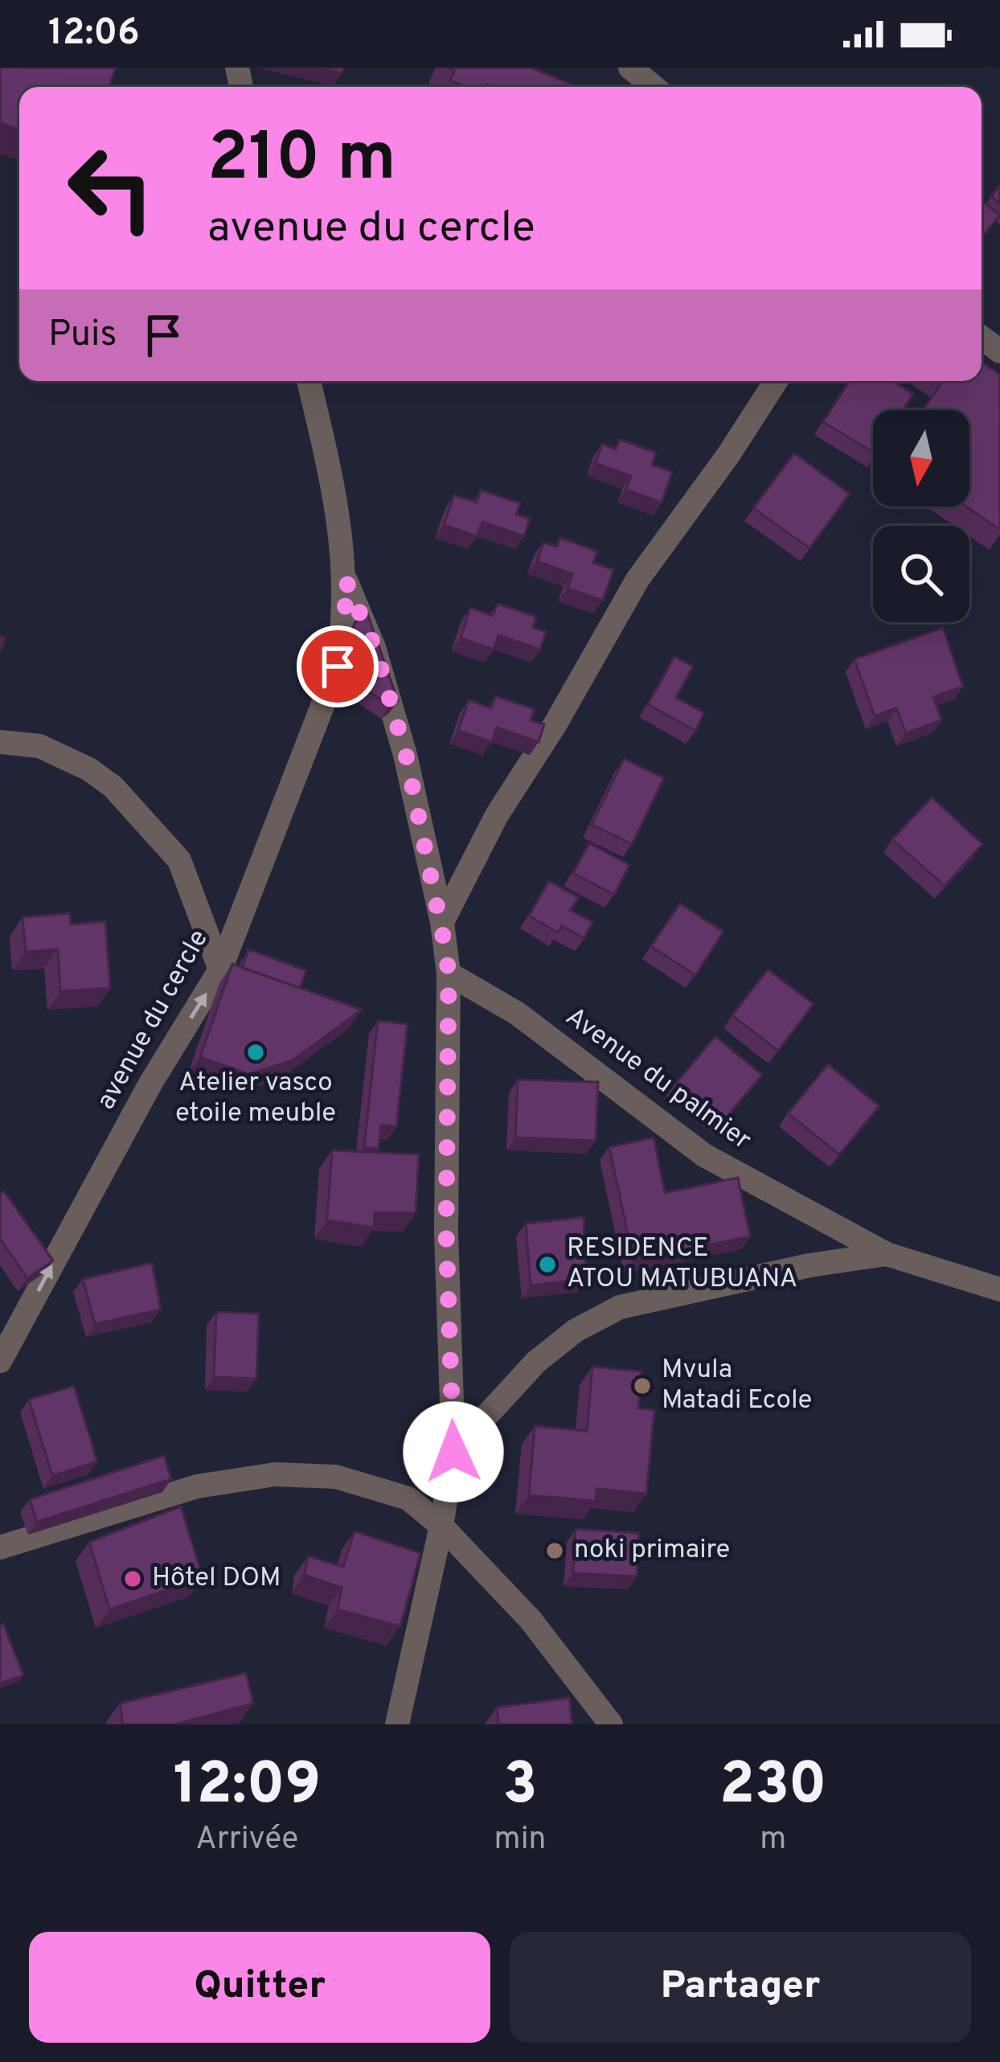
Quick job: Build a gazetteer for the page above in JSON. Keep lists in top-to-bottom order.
{
  "streets": {
    "street": ["avenue du cercle", "Avenue du palmier"]
  },
  "one_way": ["avenue du cercle"],
  "places": [
    "Atelier vasco etoile meuble",
    "RESIDENCE ATOU MATUBUANA",
    "Mvula Matadi Ecole",
    "noki primaire",
    "Hôtel DOM"
  ],
  "north": "bottom",
  "page": {
    "status": "12:06",
    "turn": ["210 m", "avenue du cercle"],
    "then": "Puis",
    "eta": [
      "12:09",
      "Arrivée",
      "3",
      "min",
      "230",
      "m"
    ],
    "buttons": ["Quitter", "Partager"]
  }
}
